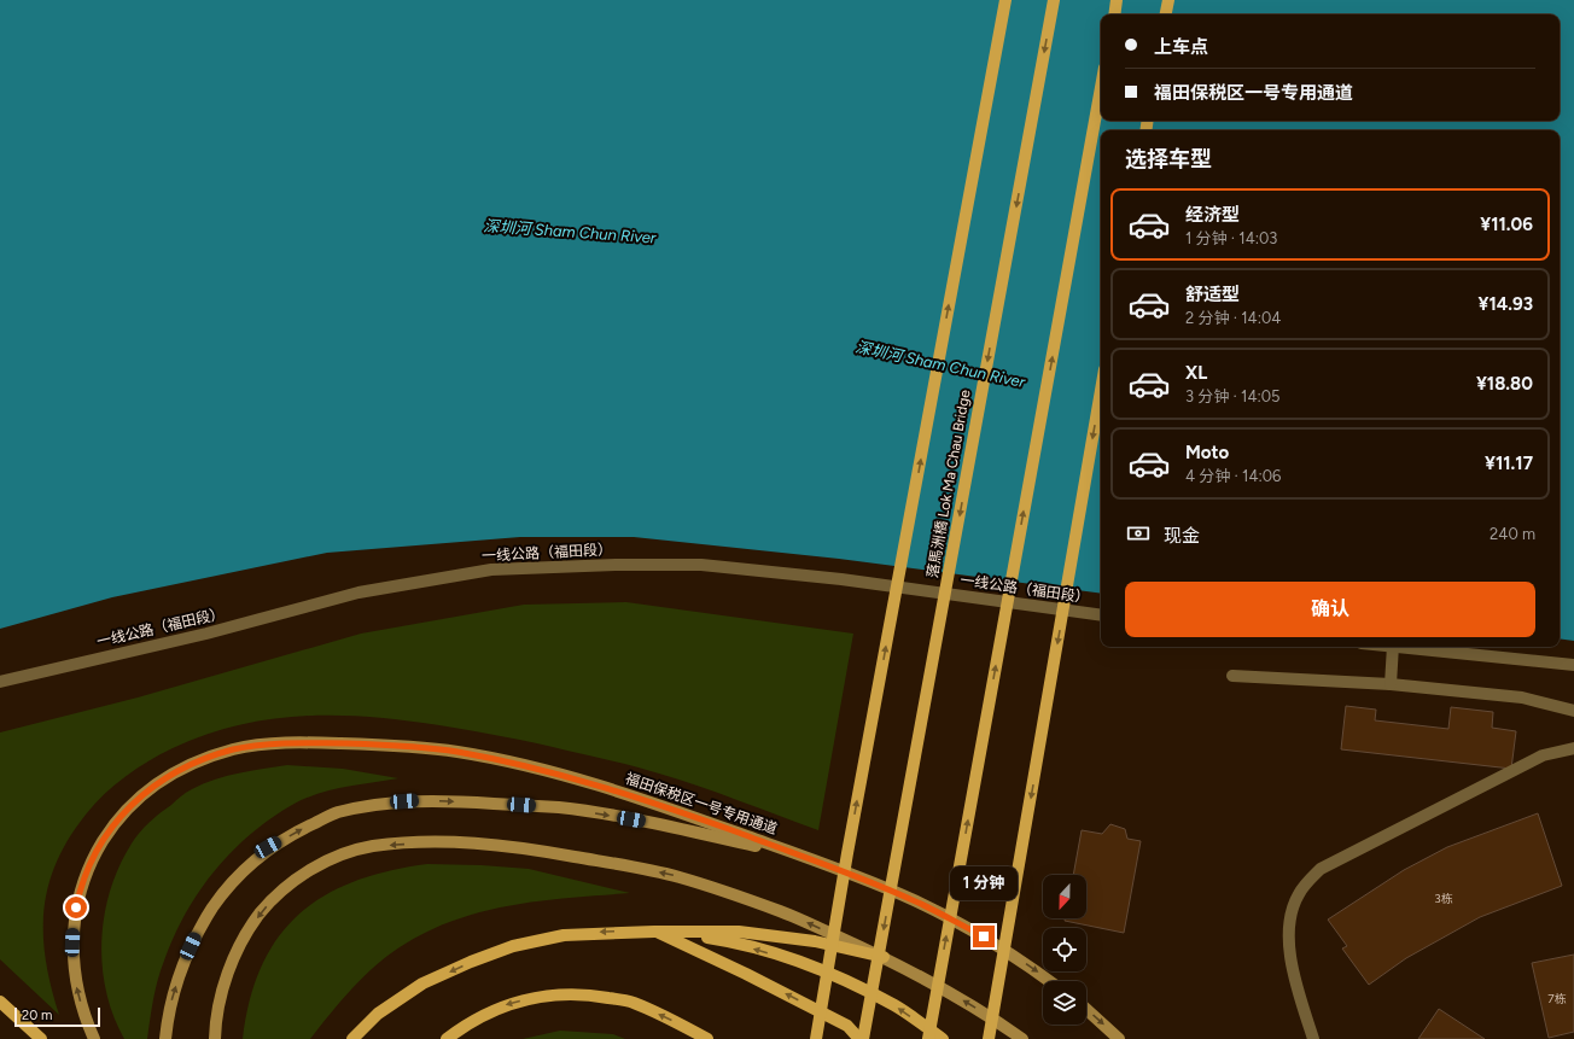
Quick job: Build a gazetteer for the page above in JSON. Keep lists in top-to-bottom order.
{
  "streets": {
    "main road": ["落馬洲橋 Lok Ma Chau Bridge", "福田保税区一号专用通道"],
    "street": ["一线公路（福田段）"]
  },
  "water": ["深圳河 Sham Chun River"],
  "house_numbers": ["3栋", "7栋"],
  "scale_bar": "20 m",
  "north": "bottom",
  "page": {
    "banner": ["上车点", "福田保税区一号专用通道"],
    "heading": "选择车型",
    "list": [
      {
        "name": "经济型",
        "note": "1 分钟 · 14:03",
        "value": "¥11.06"
      },
      {
        "name": "舒适型",
        "note": "2 分钟 · 14:04",
        "value": "¥14.93"
      },
      {
        "name": "XL",
        "note": "3 分钟 · 14:05",
        "value": "¥18.80"
      },
      {
        "name": "Moto",
        "note": "4 分钟 · 14:06",
        "value": "¥11.17"
      }
    ],
    "pay": ["现金", "240 m"],
    "buttons": "确认",
    "bubble": "1 分钟",
    "scale": "20 m"
  }
}
